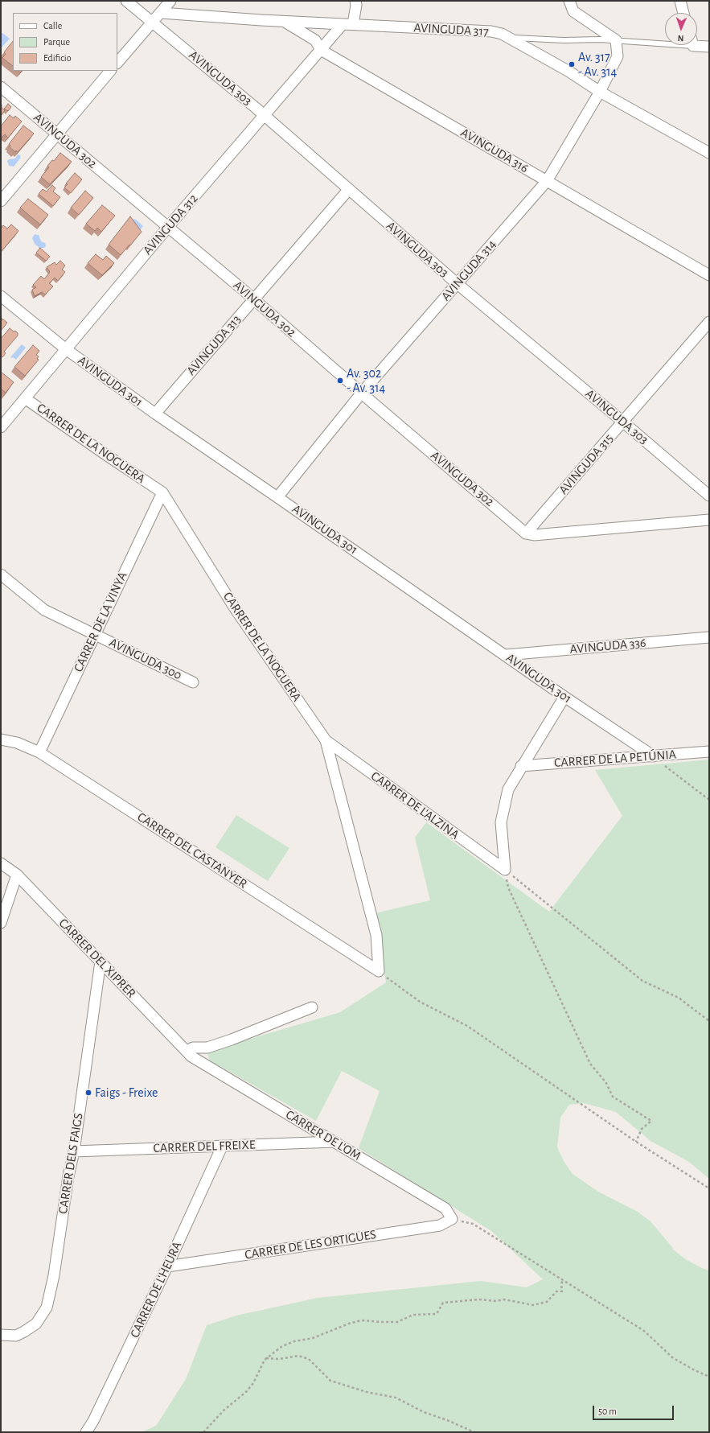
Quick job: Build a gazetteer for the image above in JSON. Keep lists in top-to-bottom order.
{
  "streets": {
    "street": [
      "AVINGUDA 317",
      "AVINGUDA 303",
      "AVINGUDA 302",
      "AVINGUDA 316",
      "AVINGUDA 312",
      "AVINGUDA 314",
      "AVINGUDA 313",
      "AVINGUDA 301",
      "CARRER DE LA NOGUERA",
      "AVINGUDA 315",
      "CARRER DE LA VINYA",
      "AVINGUDA 336",
      "AVINGUDA 300",
      "CARRER DE LA PETÚNIA",
      "CARRER DE L'ALZINA",
      "CARRER DEL CASTANYER",
      "CARRER DEL XIPRER",
      "CARRER DE L'OM",
      "CARRER DEL FREIXE",
      "CARRER DELS FAIGS",
      "CARRER DE LES ORTIGUES",
      "CARRER DE L'HEURA"
    ]
  },
  "crossings": [
    ["AVINGUDA 317", "AVINGUDA 316"],
    ["AVINGUDA 317", "AVINGUDA 312"],
    ["AVINGUDA 317", "AVINGUDA 314"],
    ["AVINGUDA 303", "AVINGUDA 312"],
    ["AVINGUDA 303", "AVINGUDA 314"],
    ["AVINGUDA 303", "AVINGUDA 313"],
    ["AVINGUDA 303", "AVINGUDA 315"],
    ["AVINGUDA 302", "AVINGUDA 312"],
    ["AVINGUDA 302", "AVINGUDA 314"],
    ["AVINGUDA 302", "AVINGUDA 313"],
    ["AVINGUDA 302", "AVINGUDA 315"],
    ["AVINGUDA 316", "AVINGUDA 312"],
    ["AVINGUDA 316", "AVINGUDA 314"],
    ["AVINGUDA 312", "AVINGUDA 301"],
    ["AVINGUDA 312", "CARRER DE LA NOGUERA"],
    ["AVINGUDA 314", "AVINGUDA 301"],
    ["AVINGUDA 313", "AVINGUDA 301"],
    ["AVINGUDA 301", "AVINGUDA 336"],
    ["AVINGUDA 301", "CARRER DE LA PETÚNIA"],
    ["CARRER DE LA NOGUERA", "CARRER DE LA VINYA"],
    ["CARRER DE LA NOGUERA", "CARRER DE L'ALZINA"],
    ["CARRER DE LA NOGUERA", "CARRER DEL CASTANYER"],
    ["CARRER DE LA VINYA", "AVINGUDA 300"],
    ["CARRER DE LA VINYA", "CARRER DEL CASTANYER"],
    ["CARRER DEL XIPRER", "CARRER DE L'OM"],
    ["CARRER DEL XIPRER", "CARRER DELS FAIGS"],
    ["CARRER DE L'OM", "CARRER DEL FREIXE"],
    ["CARRER DE L'OM", "CARRER DE LES ORTIGUES"],
    ["CARRER DEL FREIXE", "CARRER DELS FAIGS"],
    ["CARRER DEL FREIXE", "CARRER DE L'HEURA"],
    ["CARRER DE LES ORTIGUES", "CARRER DE L'HEURA"]
  ],
  "places": ["Av. 317 - Av. 314", "Av. 302 - Av. 314", "Faigs - Freixe"],
  "legend": ["Calle", "Parque", "Edificio"],
  "scale_bar": "50 m",
  "north": "bottom"
}
